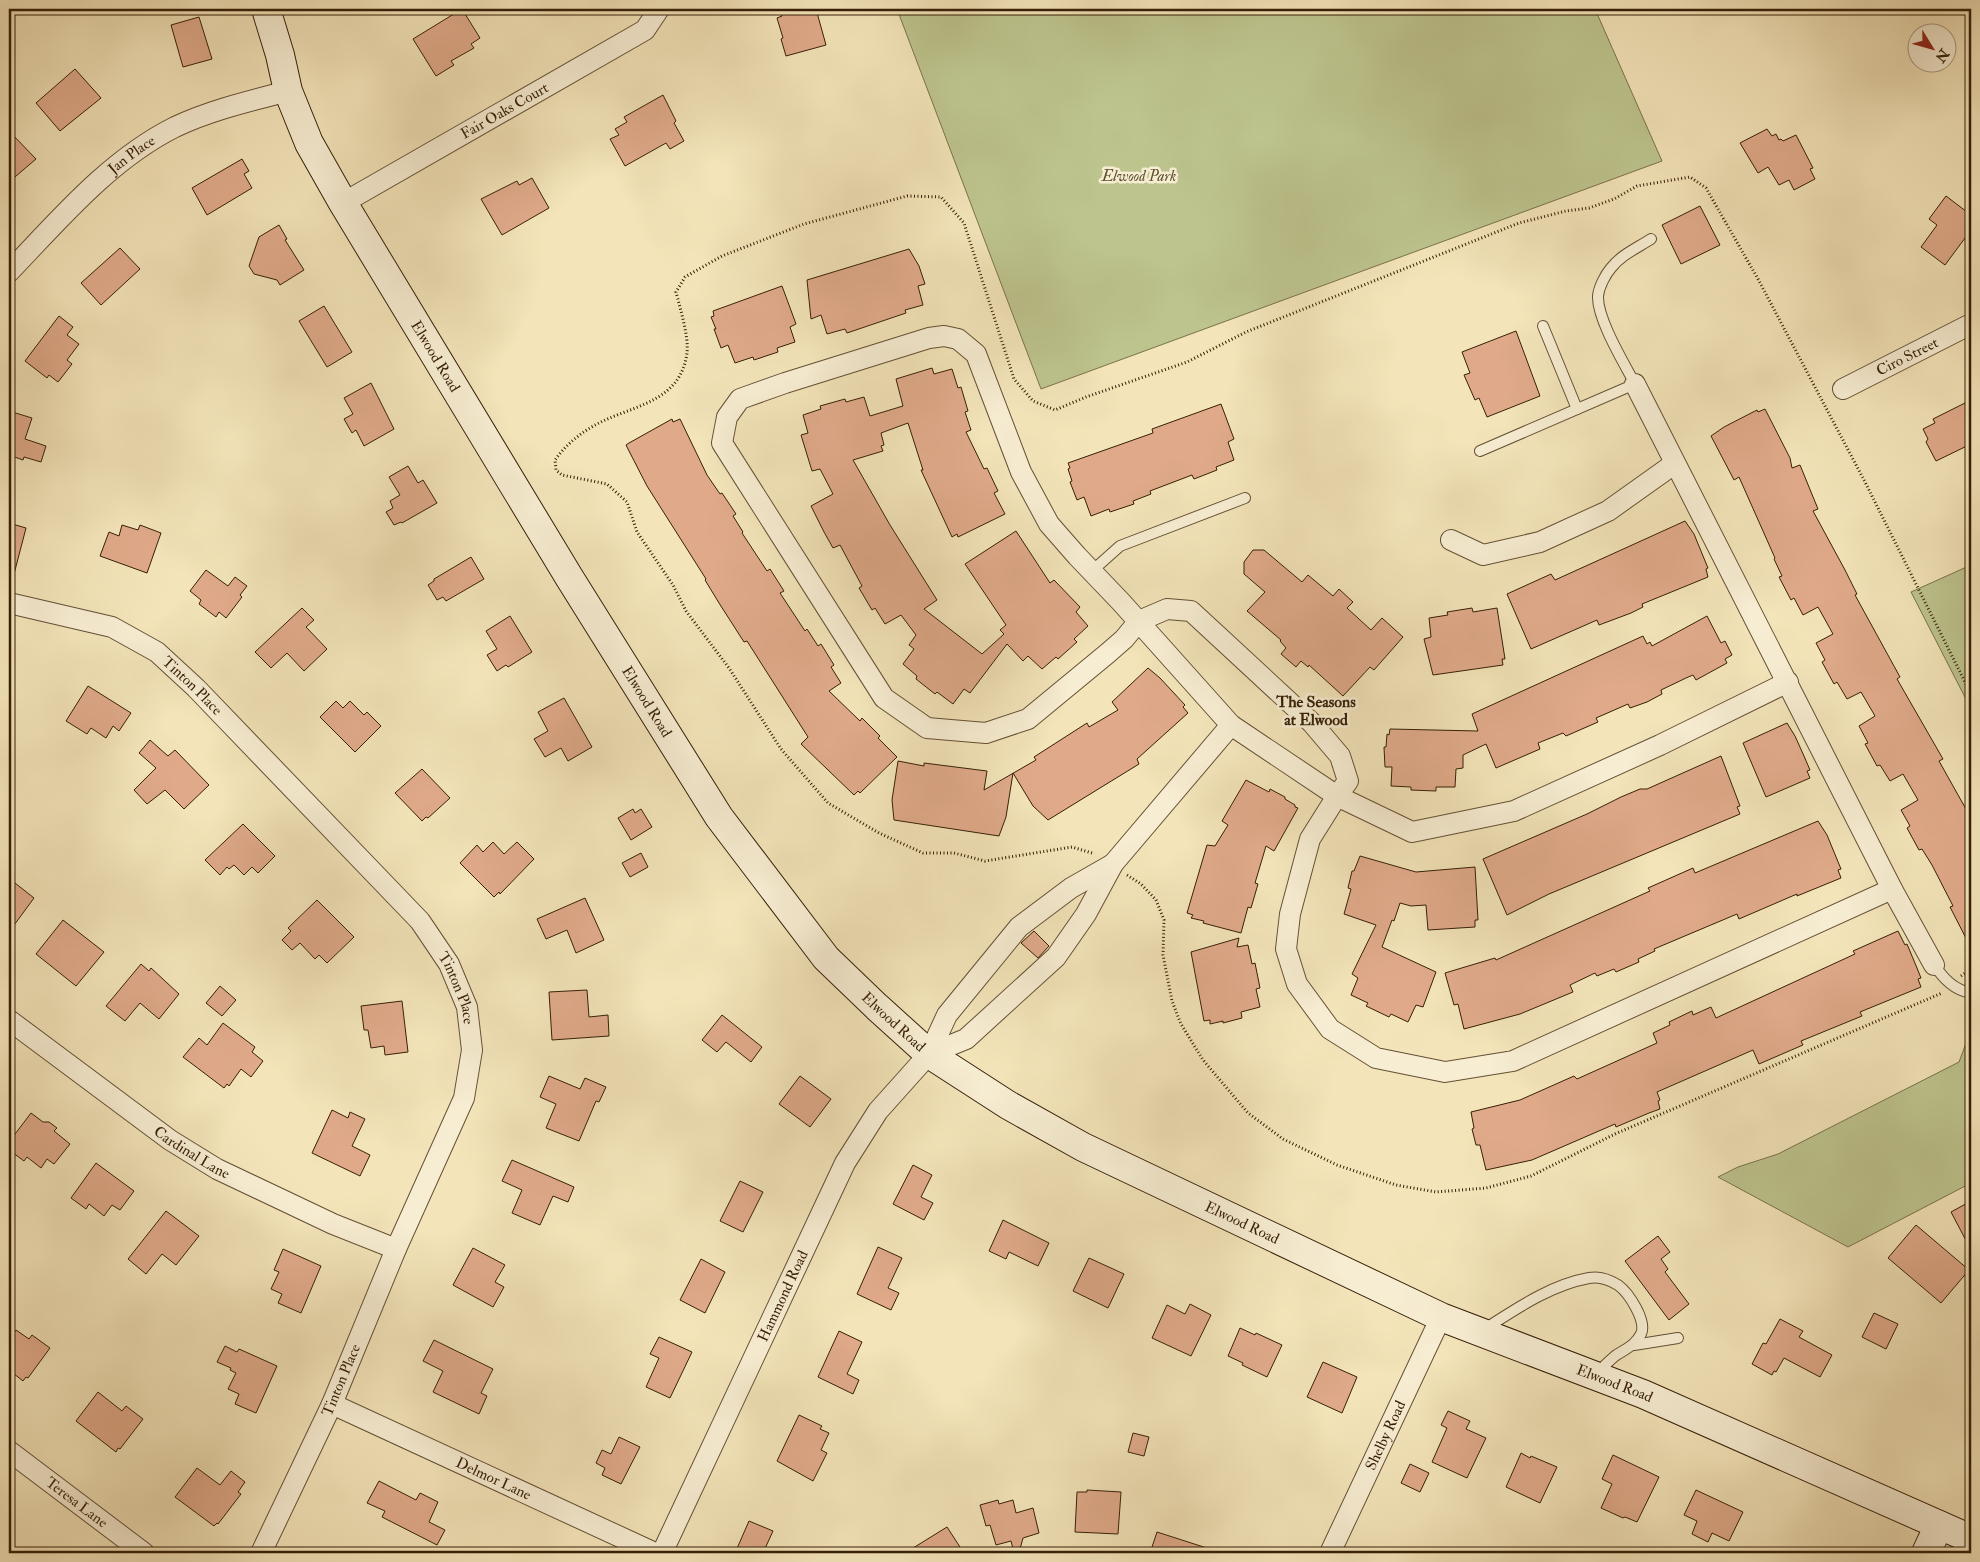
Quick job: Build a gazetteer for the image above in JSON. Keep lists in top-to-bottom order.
{
  "streets": {
    "main road": ["Elwood Road"],
    "street": [
      "Fair Oaks Court",
      "Jan Place",
      "Ciro Street",
      "Tinton Place",
      "Cardinal Lane",
      "Hammond Road",
      "Shelby Road",
      "Delmor Lane",
      "Teresa Lane"
    ]
  },
  "crossings": [
    ["Fair Oaks Court", "Elwood Road"],
    ["Jan Place", "Elwood Road"],
    ["Elwood Road", "Hammond Road"],
    ["Elwood Road", "Shelby Road"],
    ["Tinton Place", "Cardinal Lane"],
    ["Tinton Place", "Delmor Lane"]
  ],
  "districts": ["The Seasons at Elwood"],
  "parks": ["Elwood Park"],
  "north": "bottom right"
}
